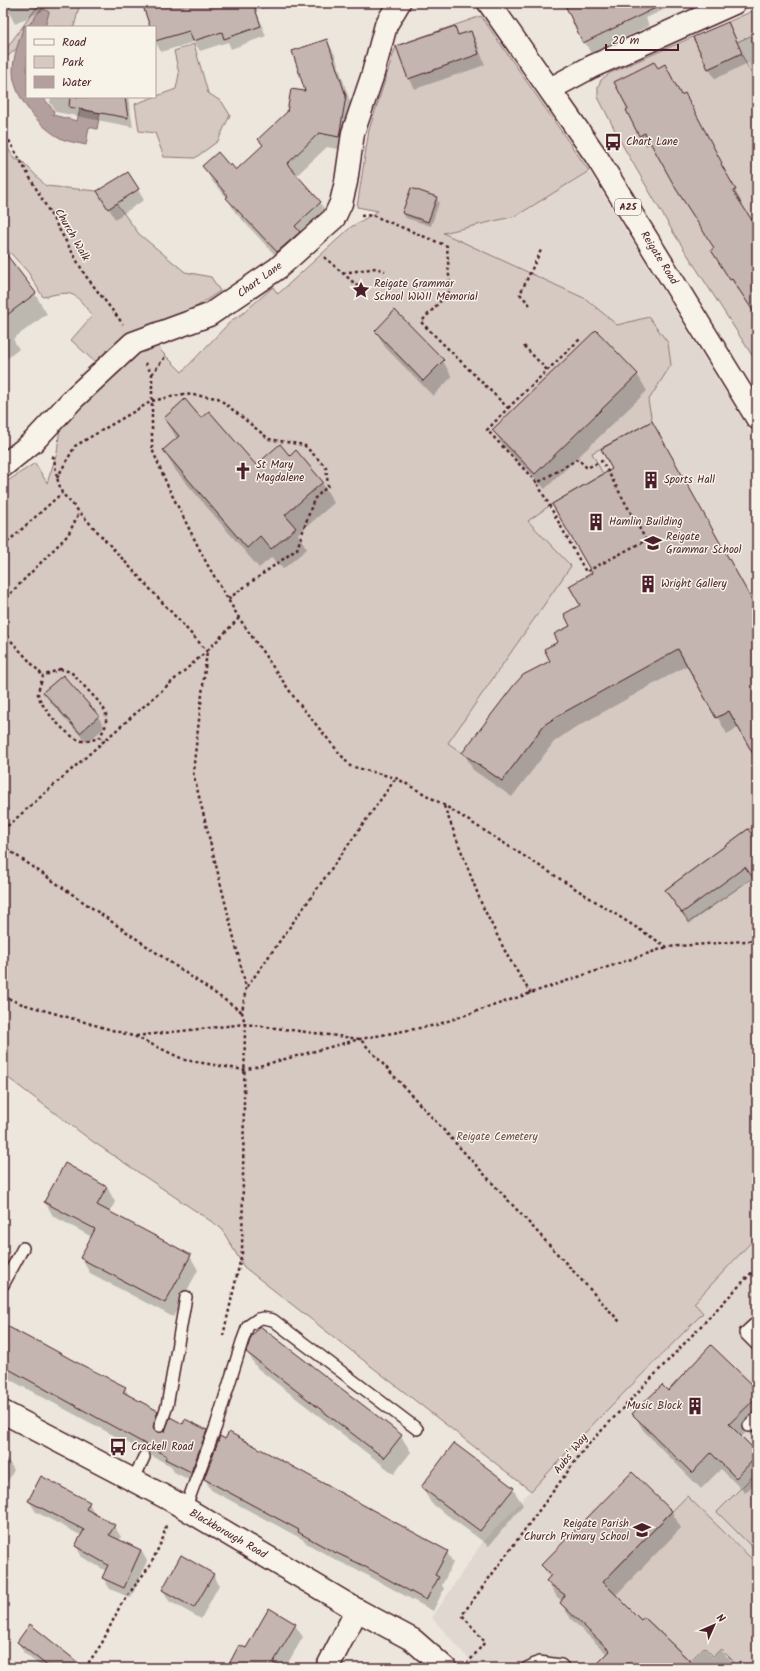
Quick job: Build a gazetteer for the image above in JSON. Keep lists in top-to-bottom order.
{
  "streets": {
    "main road": [
      "A25",
      "Reigate Road",
      "Chart Lane",
      "Blackborough Road"
    ],
    "path": ["Church Walk", "Aubs' Way"]
  },
  "crossings": [
    ["Church Walk", "Chart Lane"]
  ],
  "parks": ["Reigate Cemetery"],
  "places": {
    "bus stop": ["Chart Lane", "Crackell Road"],
    "place": ["Reigate Grammar School WWII Memorial"],
    "church": ["St Mary Magdalene"],
    "building": [
      "Sports Hall",
      "Hamlin Building",
      "Wright Gallery",
      "Music Block"
    ],
    "school or university": ["Reigate Grammar School", "Reigate Parish Church Primary School"]
  },
  "legend": ["Road", "Park", "Water"],
  "scale_bar": "20 m",
  "north": "top right"
}
